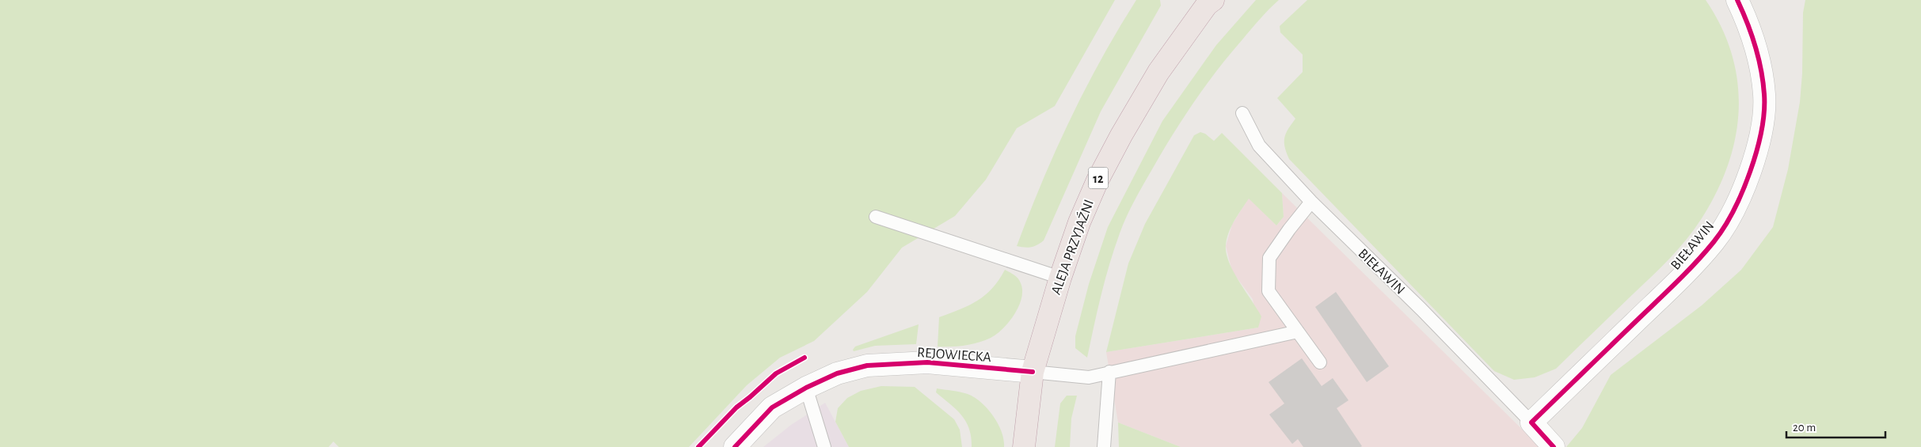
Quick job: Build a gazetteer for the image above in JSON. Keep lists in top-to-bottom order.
{
  "streets": {
    "highway": ["12", "ALEJA PRZYJAŹNI"],
    "street": ["BIEŁAWIN", "REJOWIECKA"]
  },
  "crossings": [
    ["ALEJA PRZYJAŹNI", "REJOWIECKA"]
  ],
  "scale_bar": "20 m"
}
